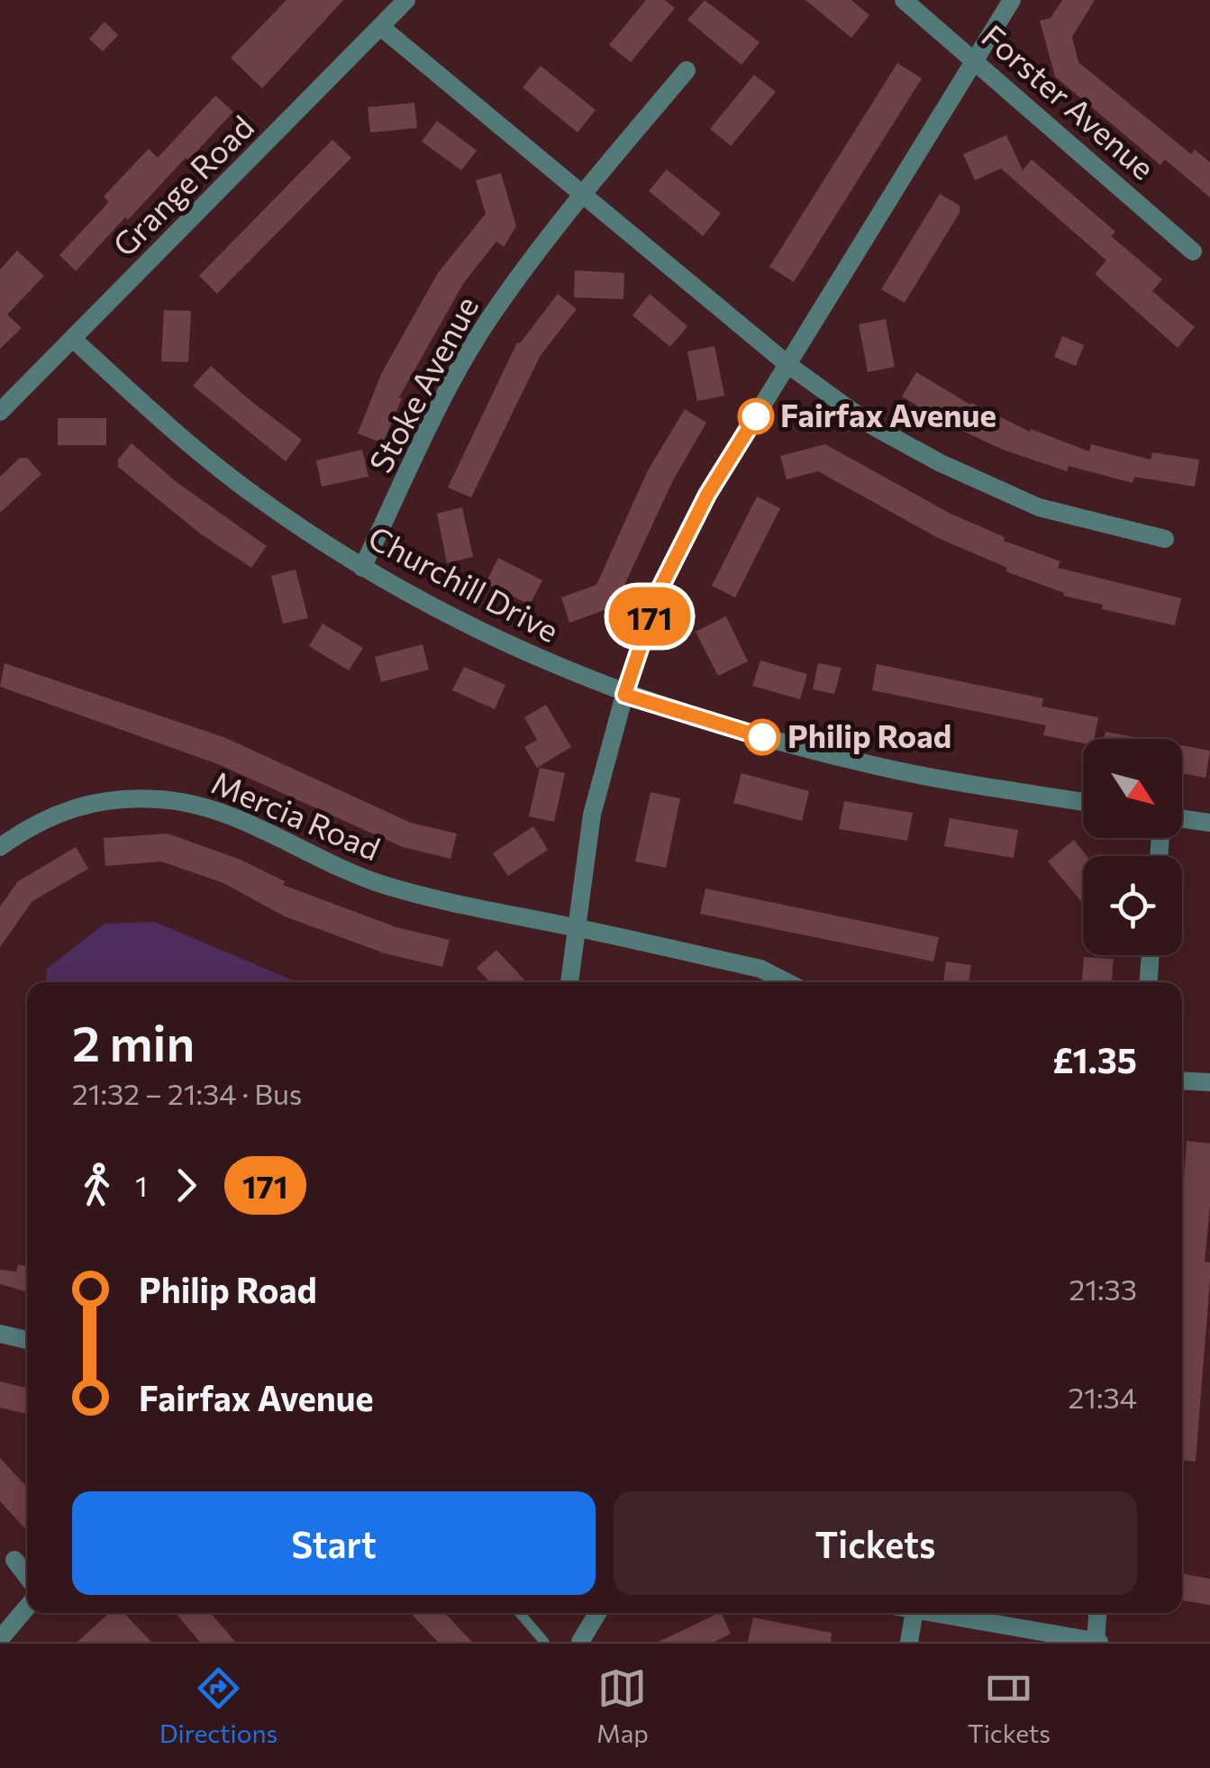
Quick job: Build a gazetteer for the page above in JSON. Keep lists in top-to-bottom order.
{
  "streets": {
    "street": [
      "Forster Avenue",
      "Grange Road",
      "Stoke Avenue",
      "Churchill Drive",
      "Mercia Road"
    ]
  },
  "crossings": [
    ["Grange Road", "Churchill Drive"],
    ["Stoke Avenue", "Churchill Drive"]
  ],
  "places": ["Fairfax Avenue", "Philip Road"],
  "lines": ["bus line 171"],
  "north": "bottom right",
  "page": {
    "on_map": "171",
    "heading": ["2 min", "21:32 – 21:34 · Bus", "£1.35"],
    "legs": ["1", "171"],
    "list": [
      {
        "name": "Philip Road",
        "value": "21:33"
      },
      {
        "name": "Fairfax Avenue",
        "value": "21:34"
      }
    ],
    "buttons": ["Start", "Tickets"],
    "tabs": ["Directions", "Map", "Tickets"]
  }
}
